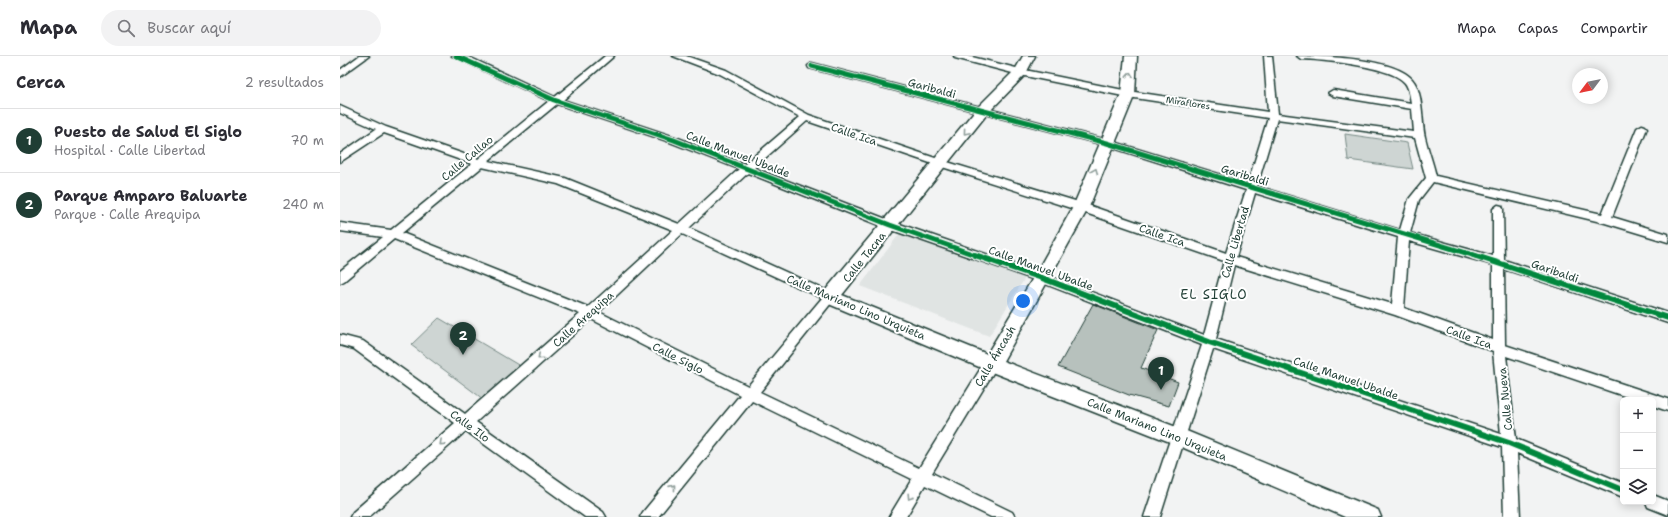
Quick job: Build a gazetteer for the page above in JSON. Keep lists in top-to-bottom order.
{
  "streets": {
    "main road": ["Calle Tacna", "Calle Mariano Lino Urquieta", "Calle Áncash"],
    "street": [
      "Garibaldi",
      "Miraflores",
      "Calle Ica",
      "Calle Manuel Ubalde",
      "Calle Callao",
      "Calle Libertad",
      "Calle Arequipa",
      "Calle Siglo",
      "Calle Nueva",
      "Calle Ilo"
    ]
  },
  "crossings": [
    ["Garibaldi", "Calle Libertad"],
    ["Garibaldi", "Calle Tacna"],
    ["Garibaldi", "Calle Áncash"],
    ["Garibaldi", "Calle Nueva"],
    ["Miraflores", "Calle Libertad"],
    ["Miraflores", "Calle Tacna"],
    ["Miraflores", "Calle Áncash"],
    ["Calle Ica", "Calle Libertad"],
    ["Calle Ica", "Calle Tacna"],
    ["Calle Ica", "Calle Arequipa"],
    ["Calle Ica", "Calle Áncash"],
    ["Calle Ica", "Calle Nueva"],
    ["Calle Manuel Ubalde", "Calle Callao"],
    ["Calle Manuel Ubalde", "Calle Libertad"],
    ["Calle Manuel Ubalde", "Calle Tacna"],
    ["Calle Manuel Ubalde", "Calle Arequipa"],
    ["Calle Manuel Ubalde", "Calle Áncash"],
    ["Calle Manuel Ubalde", "Calle Nueva"],
    ["Calle Callao", "Calle Mariano Lino Urquieta"],
    ["Calle Callao", "Calle Siglo"],
    ["Calle Libertad", "Calle Mariano Lino Urquieta"],
    ["Calle Tacna", "Calle Mariano Lino Urquieta"],
    ["Calle Tacna", "Calle Siglo"],
    ["Calle Mariano Lino Urquieta", "Calle Arequipa"],
    ["Calle Mariano Lino Urquieta", "Calle Áncash"],
    ["Calle Arequipa", "Calle Siglo"],
    ["Calle Arequipa", "Calle Ilo"],
    ["Calle Áncash", "Calle Siglo"]
  ],
  "one_way": ["Calle Arequipa"],
  "districts": ["EL SIGLO"],
  "north": "bottom left",
  "page": {
    "header": "Mapa",
    "search": "Buscar aquí",
    "nav": ["Mapa", "Capas", "Compartir"],
    "heading": ["Cerca", "2 resultados"],
    "list": [
      {
        "mark": "1",
        "name": "Puesto de Salud El Siglo",
        "note": "Hospital · Calle Libertad",
        "value": "70 m"
      },
      {
        "mark": "2",
        "name": "Parque Amparo Baluarte",
        "note": "Parque · Calle Arequipa",
        "value": "240 m"
      }
    ],
    "pins": ["2", "1"],
    "map_buttons": ["+", "−"]
  }
}
